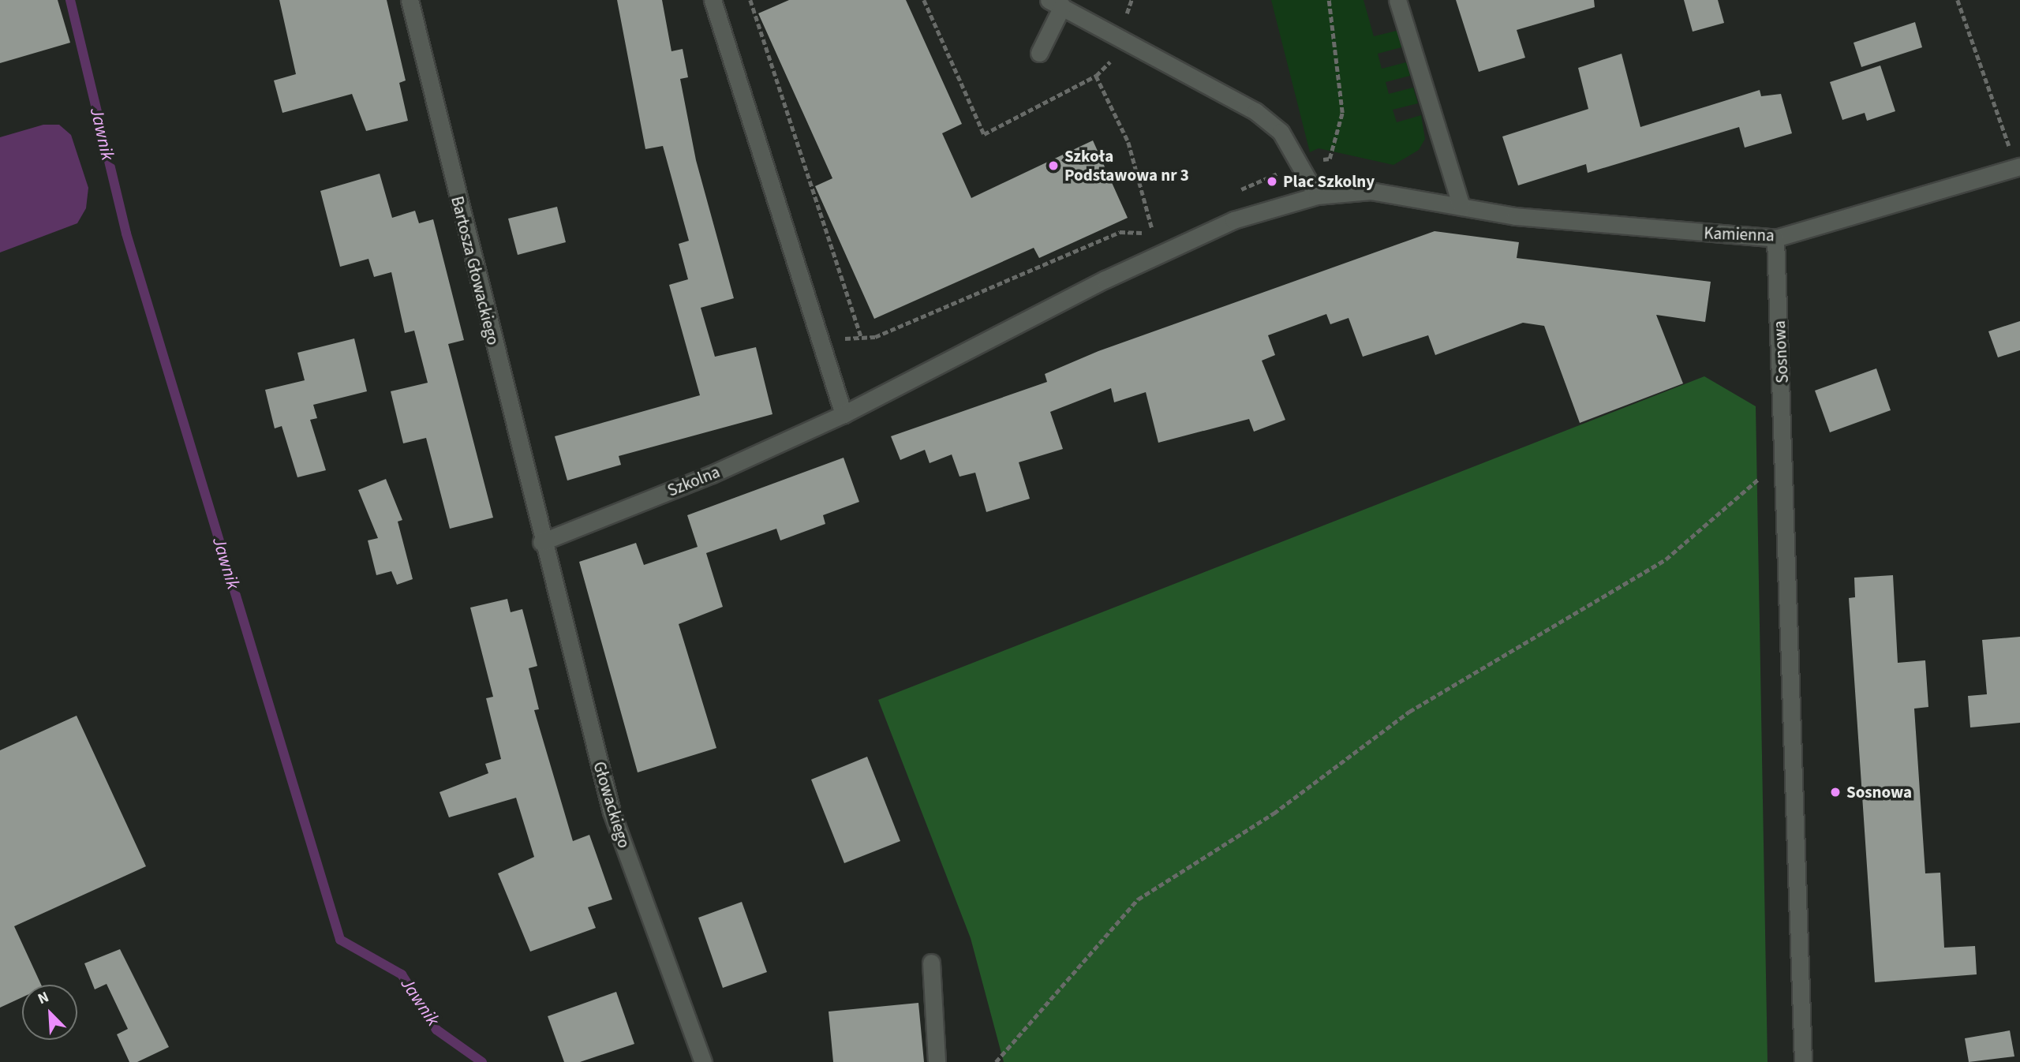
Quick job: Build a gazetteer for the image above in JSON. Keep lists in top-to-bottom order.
{
  "streets": {
    "street": [
      "Kamienna",
      "Bartosza Głowackiego",
      "Sosnowa",
      "Szkolna",
      "Głowackiego"
    ]
  },
  "crossings": [
    ["Kamienna", "Sosnowa"],
    ["Kamienna", "Szkolna"],
    ["Bartosza Głowackiego", "Szkolna"],
    ["Bartosza Głowackiego", "Głowackiego"],
    ["Szkolna", "Głowackiego"]
  ],
  "water": ["Jawnik"],
  "places": ["Szkoła Podstawowa nr 3", "Plac Szkolny", "Sosnowa"],
  "north": "top left"
}
